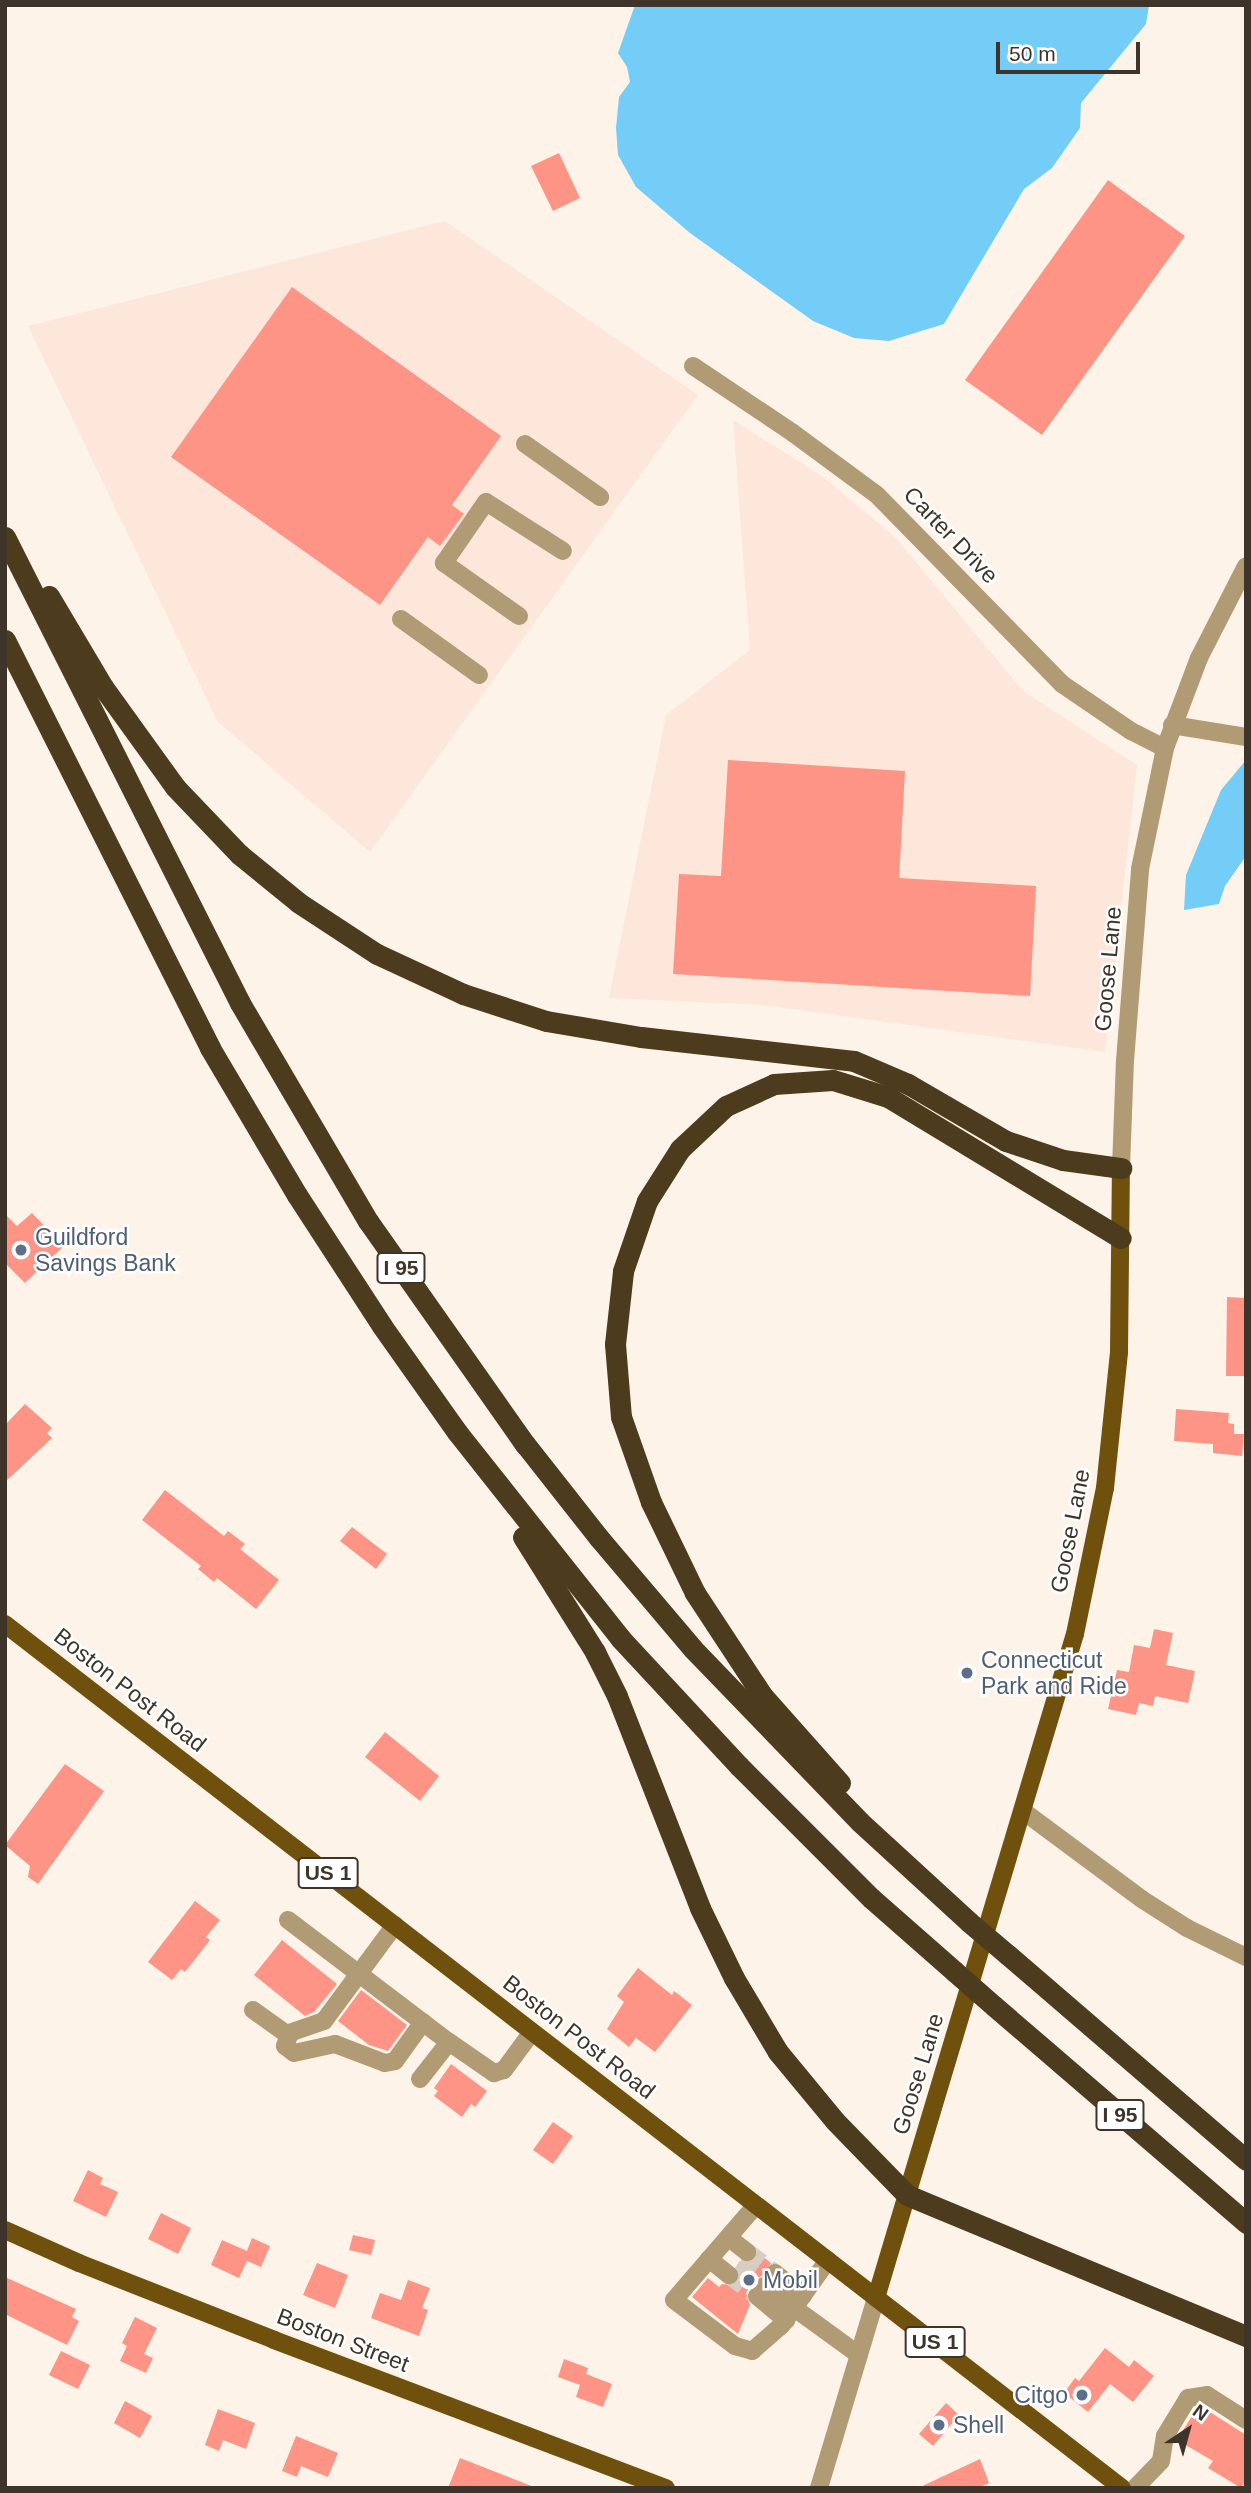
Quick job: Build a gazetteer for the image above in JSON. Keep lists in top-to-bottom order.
{
  "streets": {
    "highway": ["I 95"],
    "main road": [
      "Goose Lane",
      "Boston Post Road",
      "US 1",
      "Boston Street"
    ],
    "street": ["Carter Drive"]
  },
  "crossings": [
    ["Carter Drive", "Goose Lane"],
    ["Goose Lane", "Boston Post Road"]
  ],
  "places": [
    "Guildford Savings Bank",
    "Connecticut Park and Ride",
    "Mobil",
    "Citgo",
    "Shell"
  ],
  "scale_bar": "50 m",
  "north": "top right"
}
